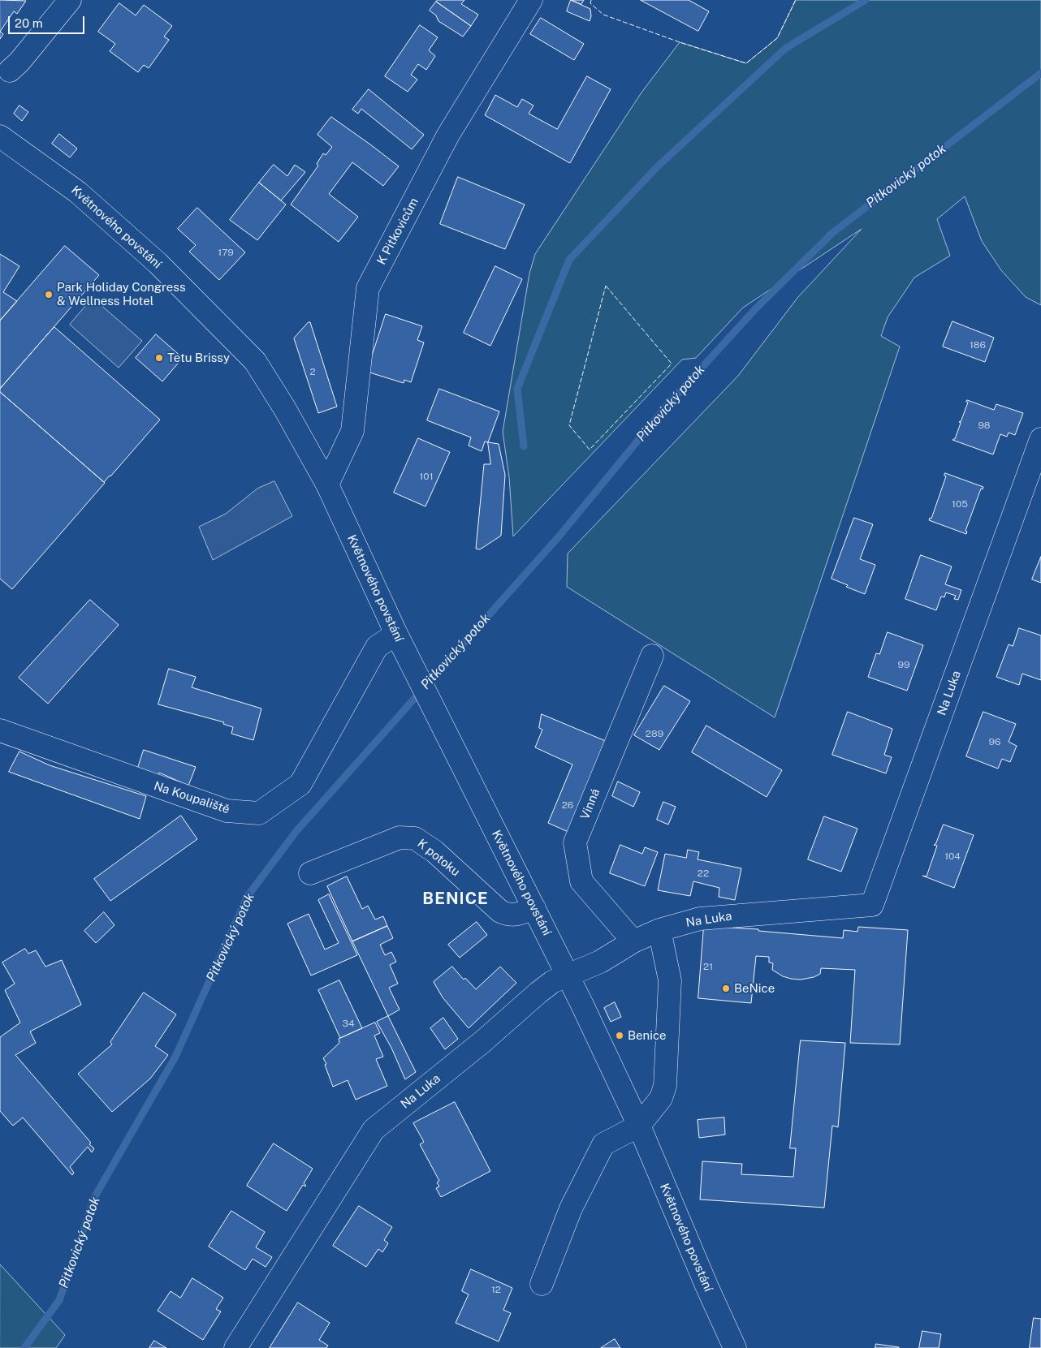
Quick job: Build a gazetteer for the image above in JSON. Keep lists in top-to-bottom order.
{
  "streets": {
    "street": [
      "Květnového povstání",
      "K Pitkovicům",
      "Na Luka",
      "Na Koupaliště",
      "Vinná",
      "K potoku"
    ]
  },
  "crossings": [
    ["Květnového povstání", "K Pitkovicům"],
    ["Květnového povstání", "Na Luka"],
    ["Květnového povstání", "Na Koupaliště"],
    ["Květnového povstání", "K potoku"],
    ["Na Luka", "Vinná"]
  ],
  "districts": ["BENICE"],
  "water": ["Pitkovický potok"],
  "places": [
    "Park Holiday Congress & Wellness Hotel",
    "Tetu Brissy",
    "BeNice",
    "Benice"
  ],
  "house_numbers": [
    "179",
    "186",
    "2",
    "98",
    "101",
    "105",
    "99",
    "289",
    "96",
    "26",
    "104",
    "22",
    "21",
    "34",
    "12"
  ],
  "scale_bar": "20 m"
}
